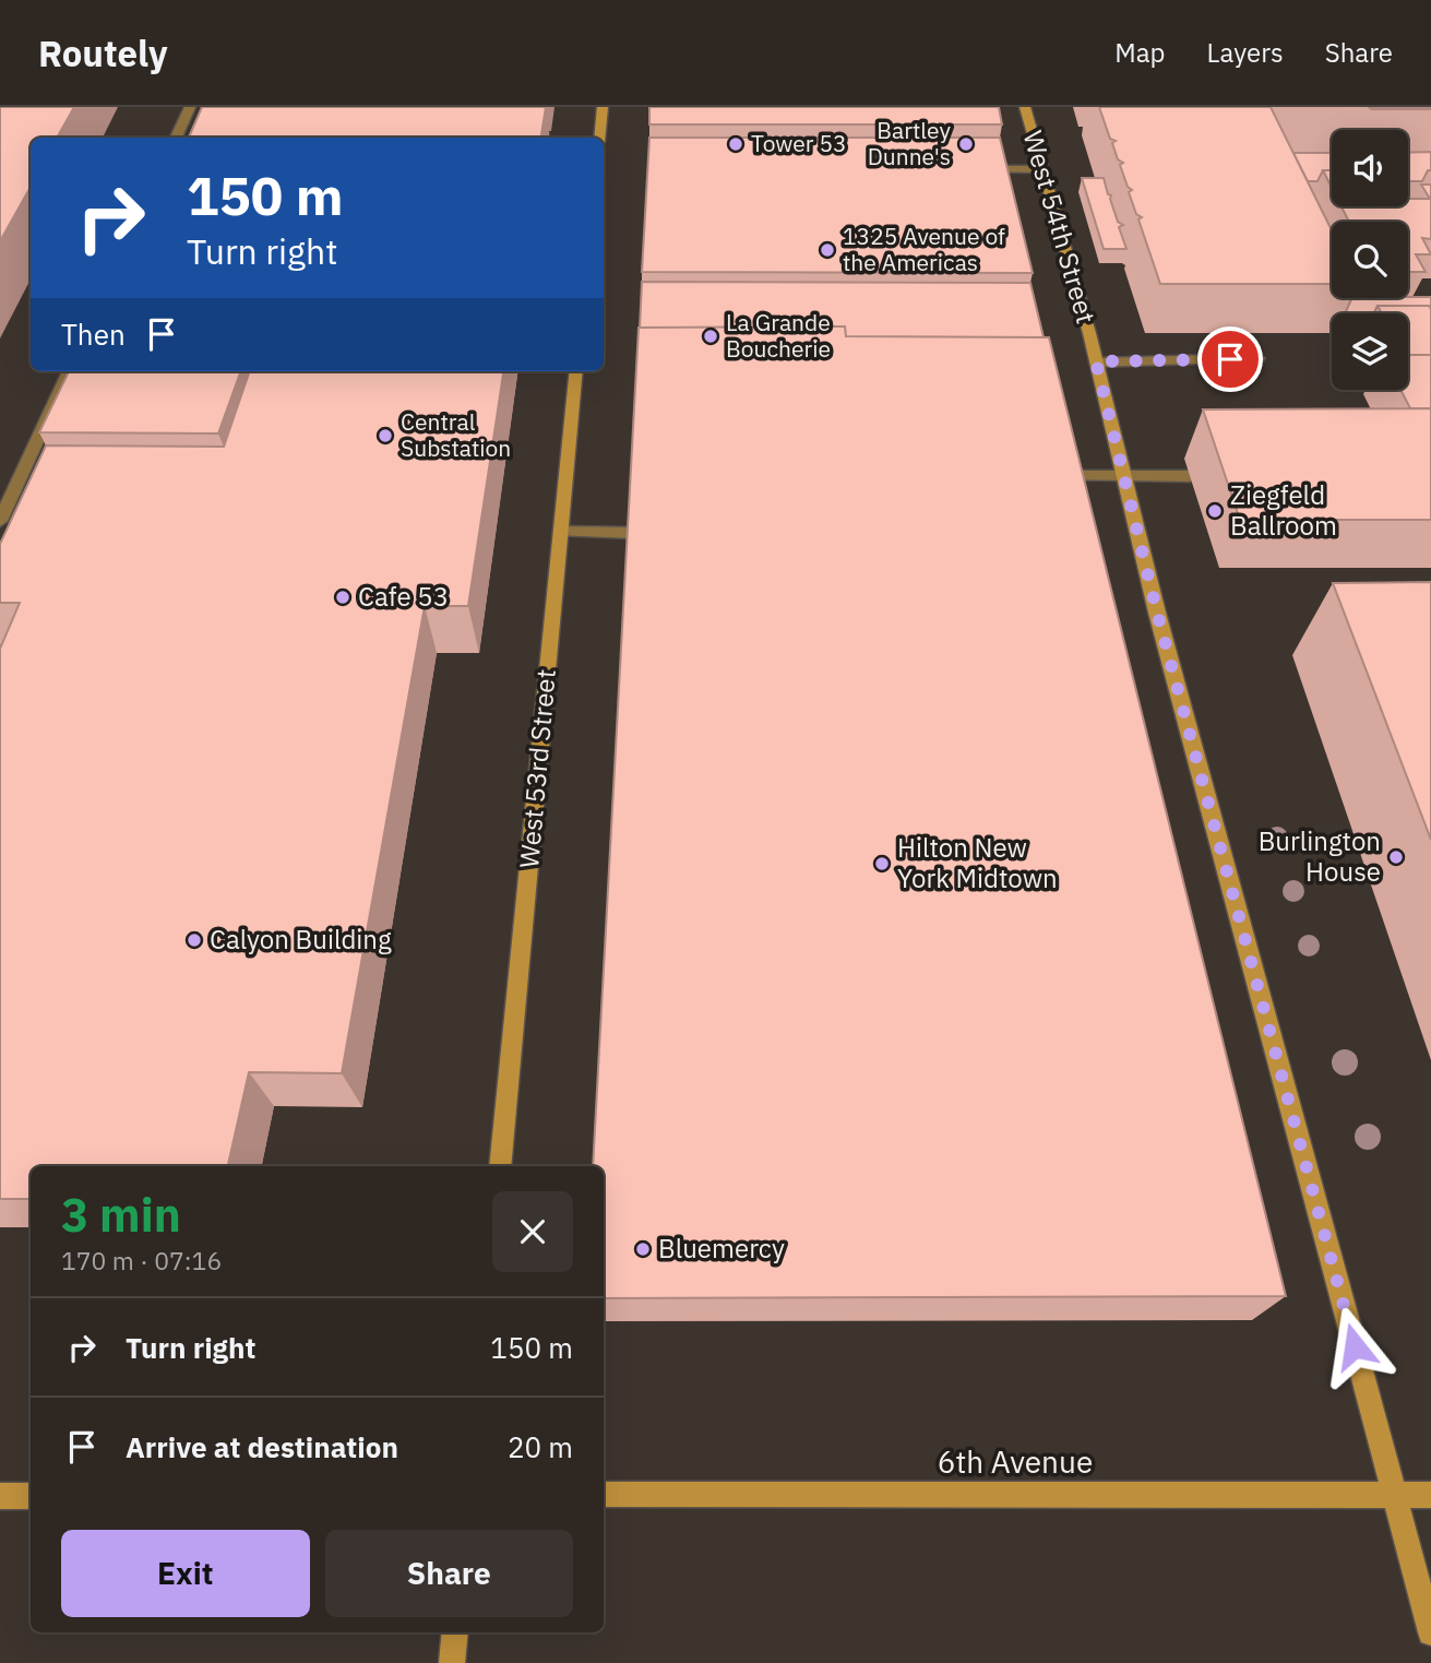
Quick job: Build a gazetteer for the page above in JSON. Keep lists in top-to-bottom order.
{
  "streets": {
    "main road": ["West 54th Street", "West 53rd Street", "6th Avenue"]
  },
  "crossings": [
    ["West 54th Street", "6th Avenue"]
  ],
  "places": [
    "Tower 53",
    "Bartley Dunne's",
    "1325 Avenue of the Americas",
    "La Grande Boucherie",
    "Central Substation",
    "Ziegfeld Ballroom",
    "Cafe 53",
    "Burlington House",
    "Hilton New York Midtown",
    "Calyon Building",
    "Bluemercy"
  ],
  "page": {
    "header": "Routely",
    "nav": ["Map", "Layers", "Share"],
    "turn": ["150 m", "Turn right"],
    "then": "Then",
    "heading": ["3 min", "170 m · 07:16"],
    "list": [
      {
        "name": "Turn right",
        "value": "150 m"
      },
      {
        "name": "Arrive at destination",
        "value": "20 m"
      }
    ],
    "buttons": ["Exit", "Share"]
  }
}
